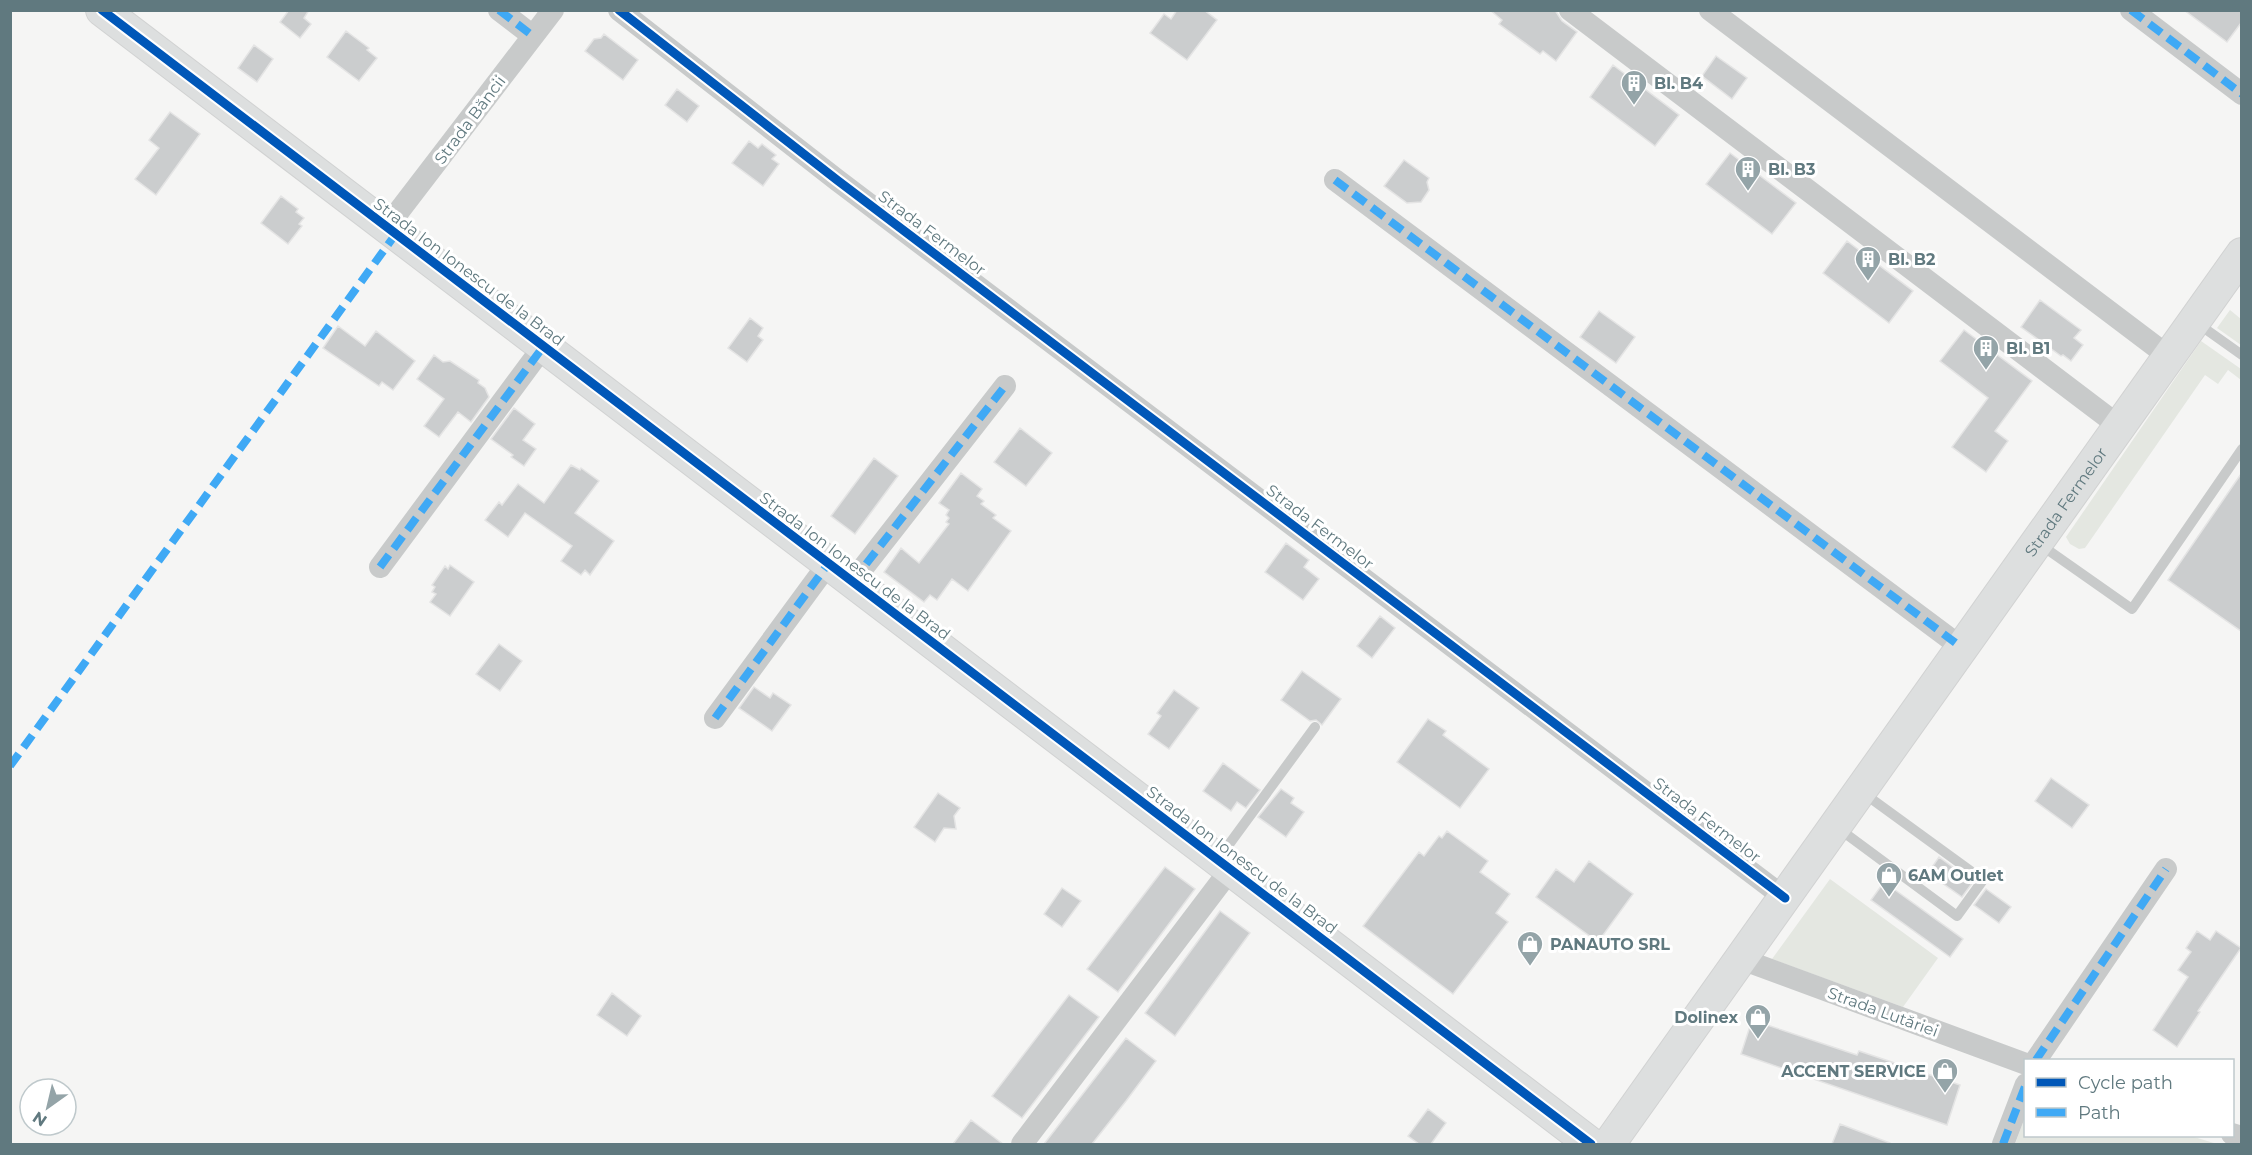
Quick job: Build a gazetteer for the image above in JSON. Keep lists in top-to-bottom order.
{
  "streets": {
    "street": [
      "Strada Băncii",
      "Strada Fermelor",
      "Strada Ion Ionescu de la Brad",
      "Strada Lutăriei"
    ]
  },
  "crossings": [
    ["Strada Băncii", "Strada Ion Ionescu de la Brad"],
    ["Strada Fermelor", "Strada Lutăriei"]
  ],
  "places": {
    "building": [
      "Bl. B4",
      "Bl. B3",
      "Bl. B2",
      "Bl. B1"
    ],
    "shop": [
      "6AM Outlet",
      "PANAUTO SRL",
      "Dolinex",
      "ACCENT SERVICE"
    ]
  },
  "legend": ["Cycle path", "Path"],
  "north": "bottom left"
}
